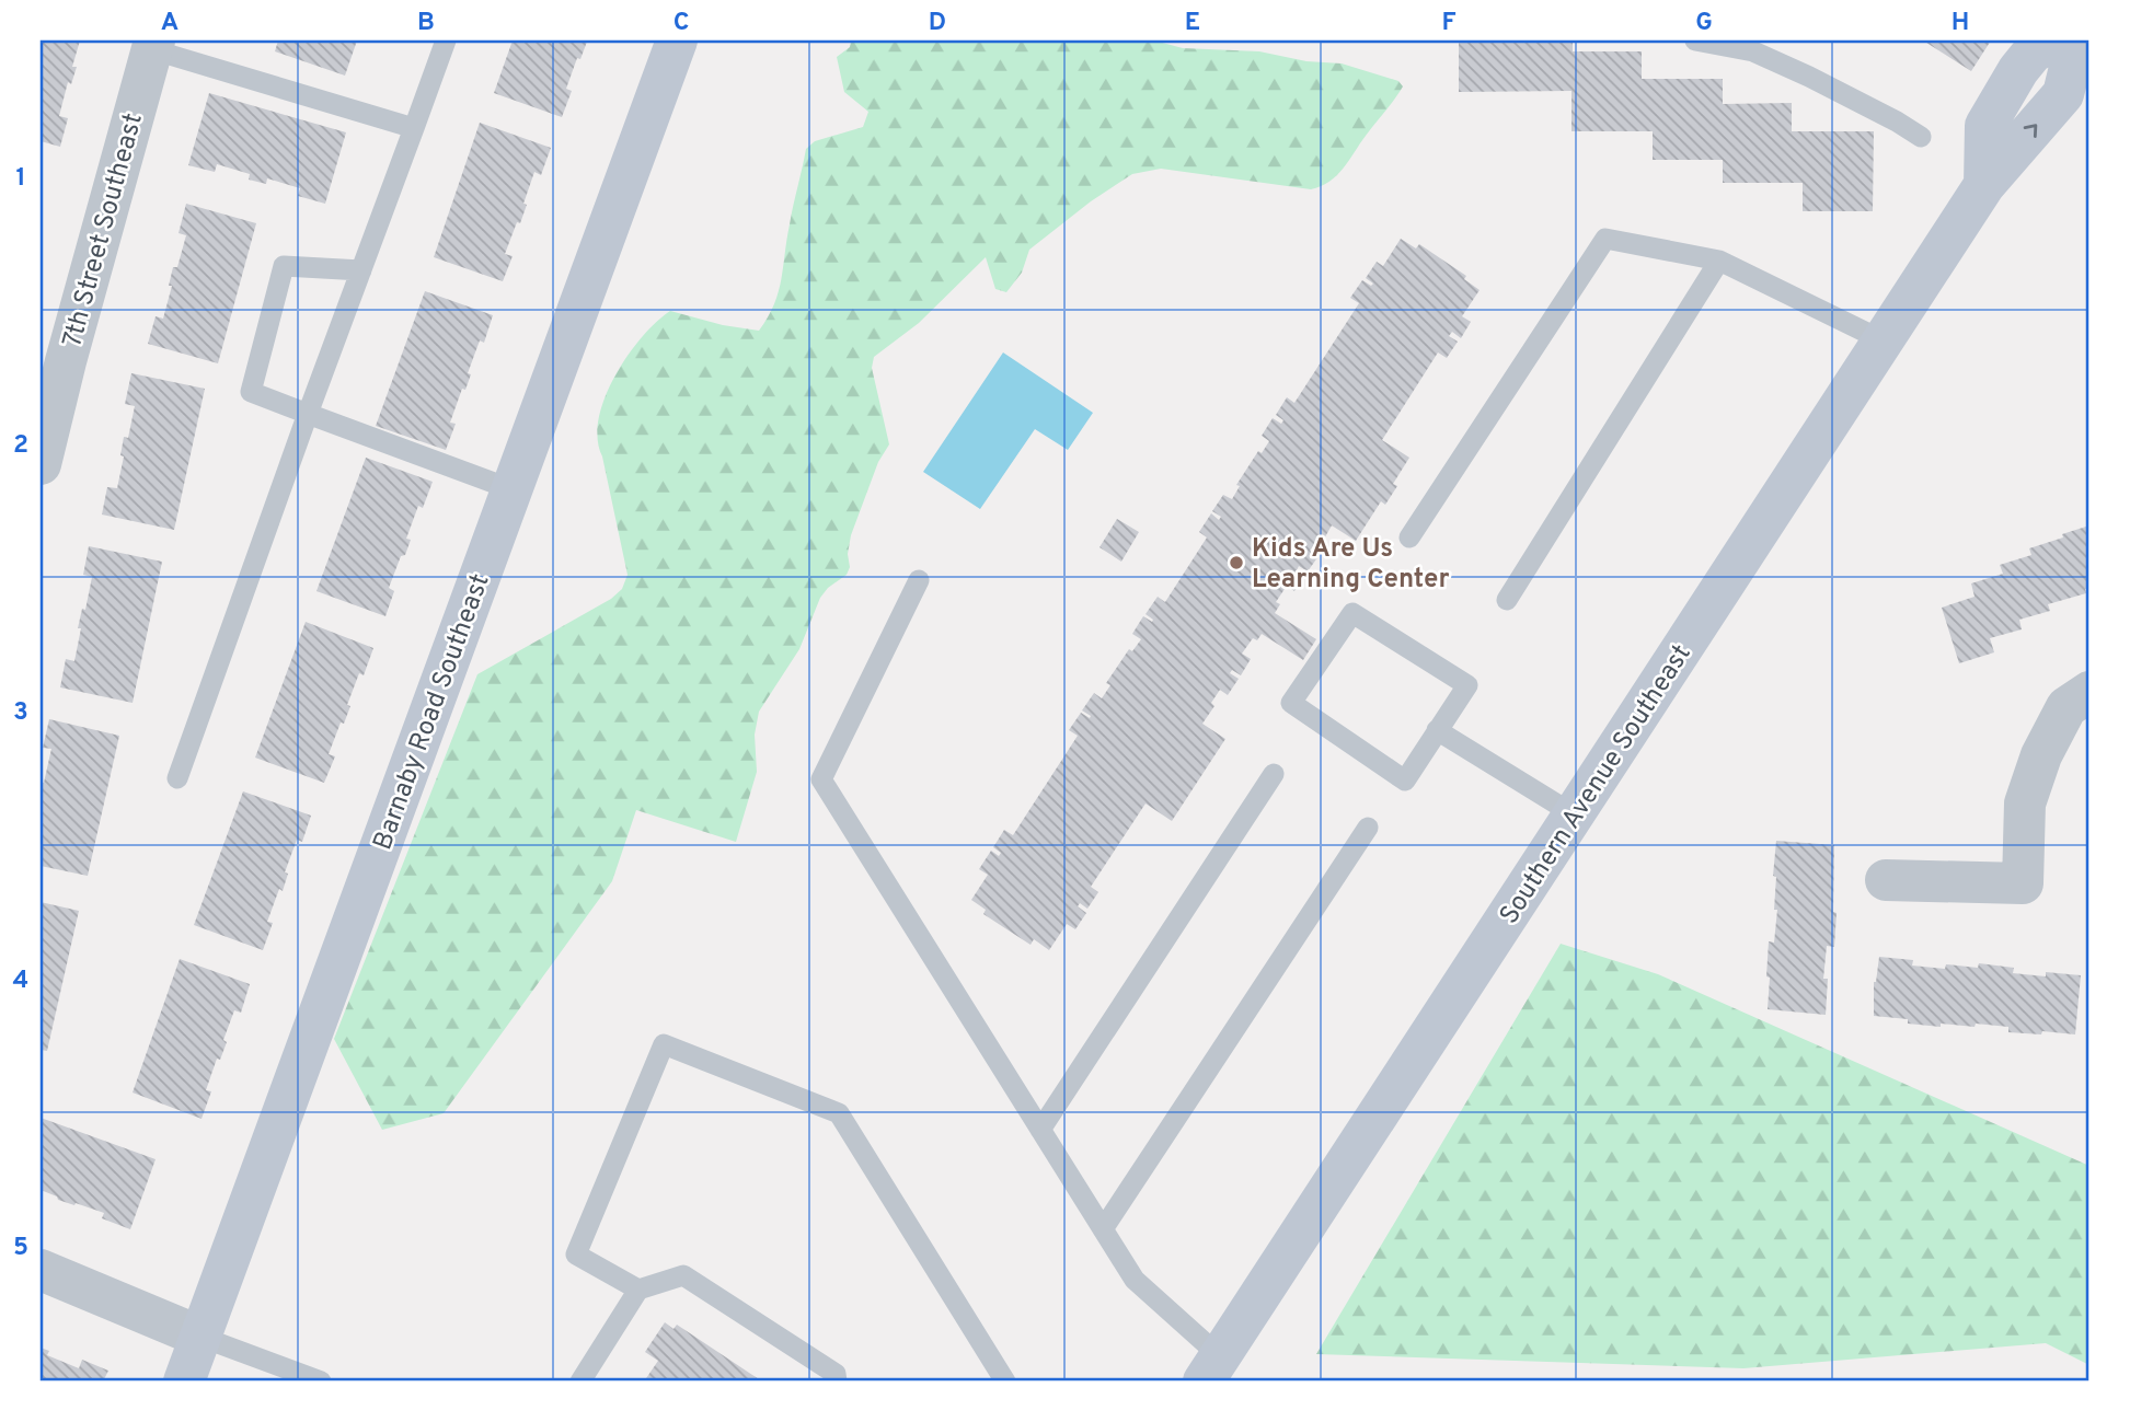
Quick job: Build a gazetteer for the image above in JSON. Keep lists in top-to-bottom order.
{
  "streets": {
    "main road": ["Barnaby Road Southeast", "Southern Avenue Southeast"],
    "street": ["7th Street Southeast"]
  },
  "places": ["Kids Are Us Learning Center"],
  "grid": {
    "columns": [
      "A",
      "B",
      "C",
      "D",
      "E",
      "F",
      "G",
      "H"
    ],
    "rows": [
      "1",
      "2",
      "3",
      "4",
      "5"
    ]
  }
}
